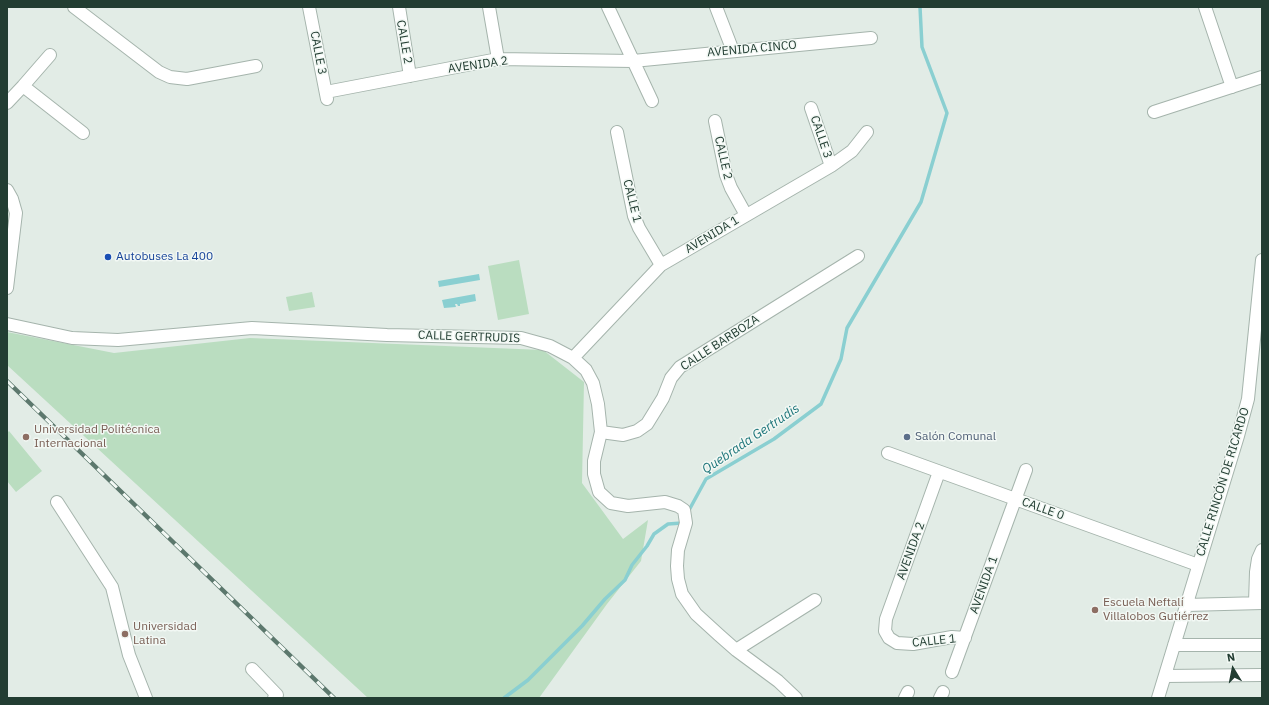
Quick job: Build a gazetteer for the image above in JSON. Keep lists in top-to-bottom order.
{
  "streets": {
    "street": [
      "CALLE 2",
      "AVENIDA CINCO",
      "CALLE 3",
      "AVENIDA 2",
      "CALLE 1",
      "AVENIDA 1",
      "CALLE GERTRUDIS",
      "CALLE BARBOZA",
      "CALLE RINCÓN DE RICARDO",
      "CALLE 0"
    ]
  },
  "crossings": [
    ["CALLE 2", "AVENIDA 2"],
    ["CALLE 2", "AVENIDA 1"],
    ["AVENIDA CINCO", "AVENIDA 2"],
    ["CALLE 3", "AVENIDA 2"],
    ["CALLE 3", "AVENIDA 1"],
    ["AVENIDA 2", "CALLE 1"],
    ["AVENIDA 2", "CALLE 0"],
    ["CALLE 1", "AVENIDA 1"],
    ["AVENIDA 1", "CALLE GERTRUDIS"],
    ["AVENIDA 1", "CALLE 0"],
    ["CALLE GERTRUDIS", "CALLE BARBOZA"],
    ["CALLE RINCÓN DE RICARDO", "CALLE 0"]
  ],
  "water": ["Quebrada Gertrudis"],
  "places": [
    "Autobuses La 400",
    "Universidad Politécnica Internacional",
    "Salón Comunal",
    "Escuela Neftalí Villalobos Gutiérrez",
    "Universidad Latina"
  ],
  "north": "top"
}
